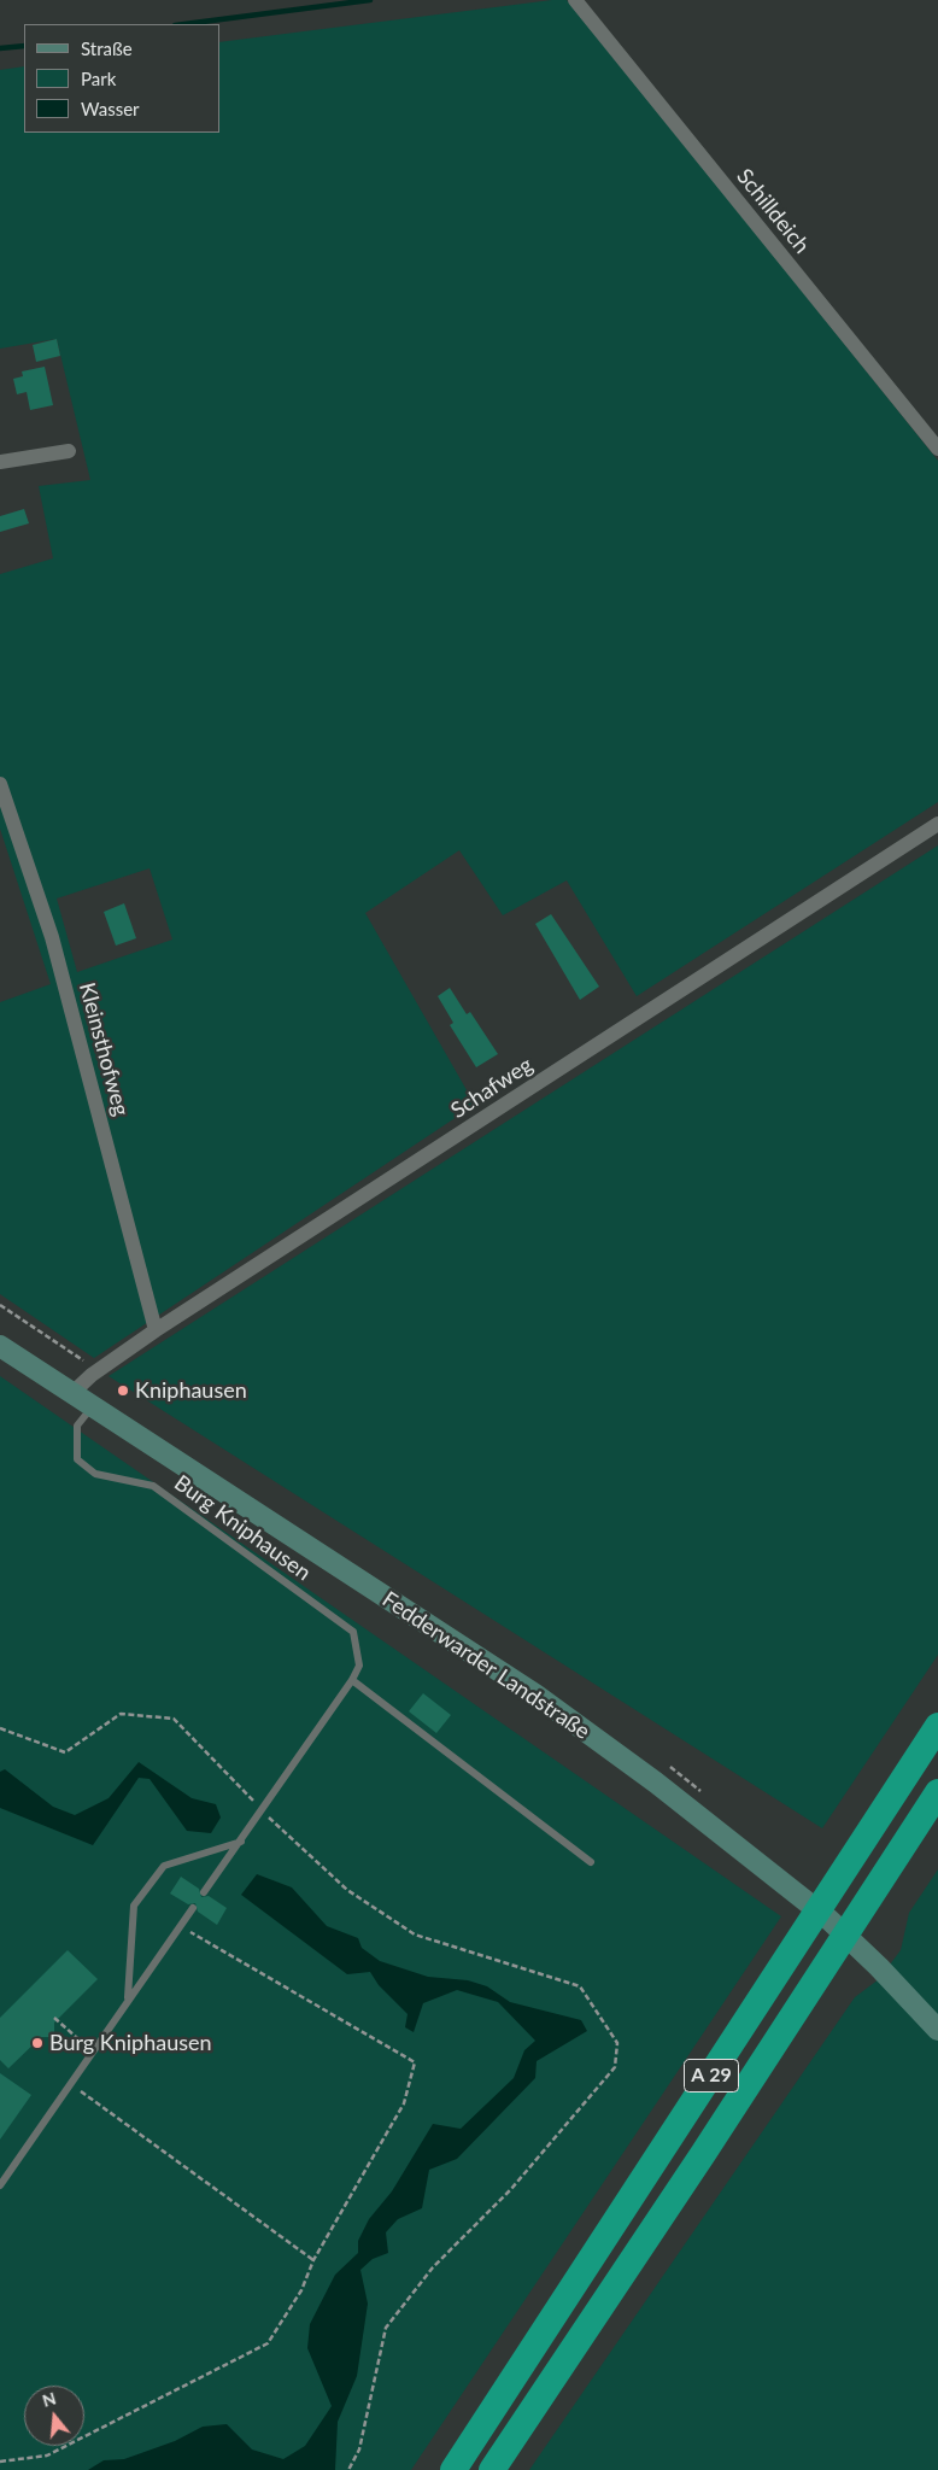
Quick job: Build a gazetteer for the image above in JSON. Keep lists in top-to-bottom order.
{
  "streets": {
    "highway": ["A 29"],
    "street": [
      "Schilldeich",
      "Kleinsthofweg",
      "Schafweg",
      "Fedderwarder Landstraße"
    ],
    "lane": ["Burg Kniphausen"]
  },
  "crossings": [
    ["Kleinsthofweg", "Schafweg"],
    ["Schafweg", "Fedderwarder Landstraße"],
    ["Burg Kniphausen", "Fedderwarder Landstraße"]
  ],
  "places": ["Kniphausen", "Burg Kniphausen"],
  "legend": ["Straße", "Park", "Wasser"],
  "north": "top"
}
